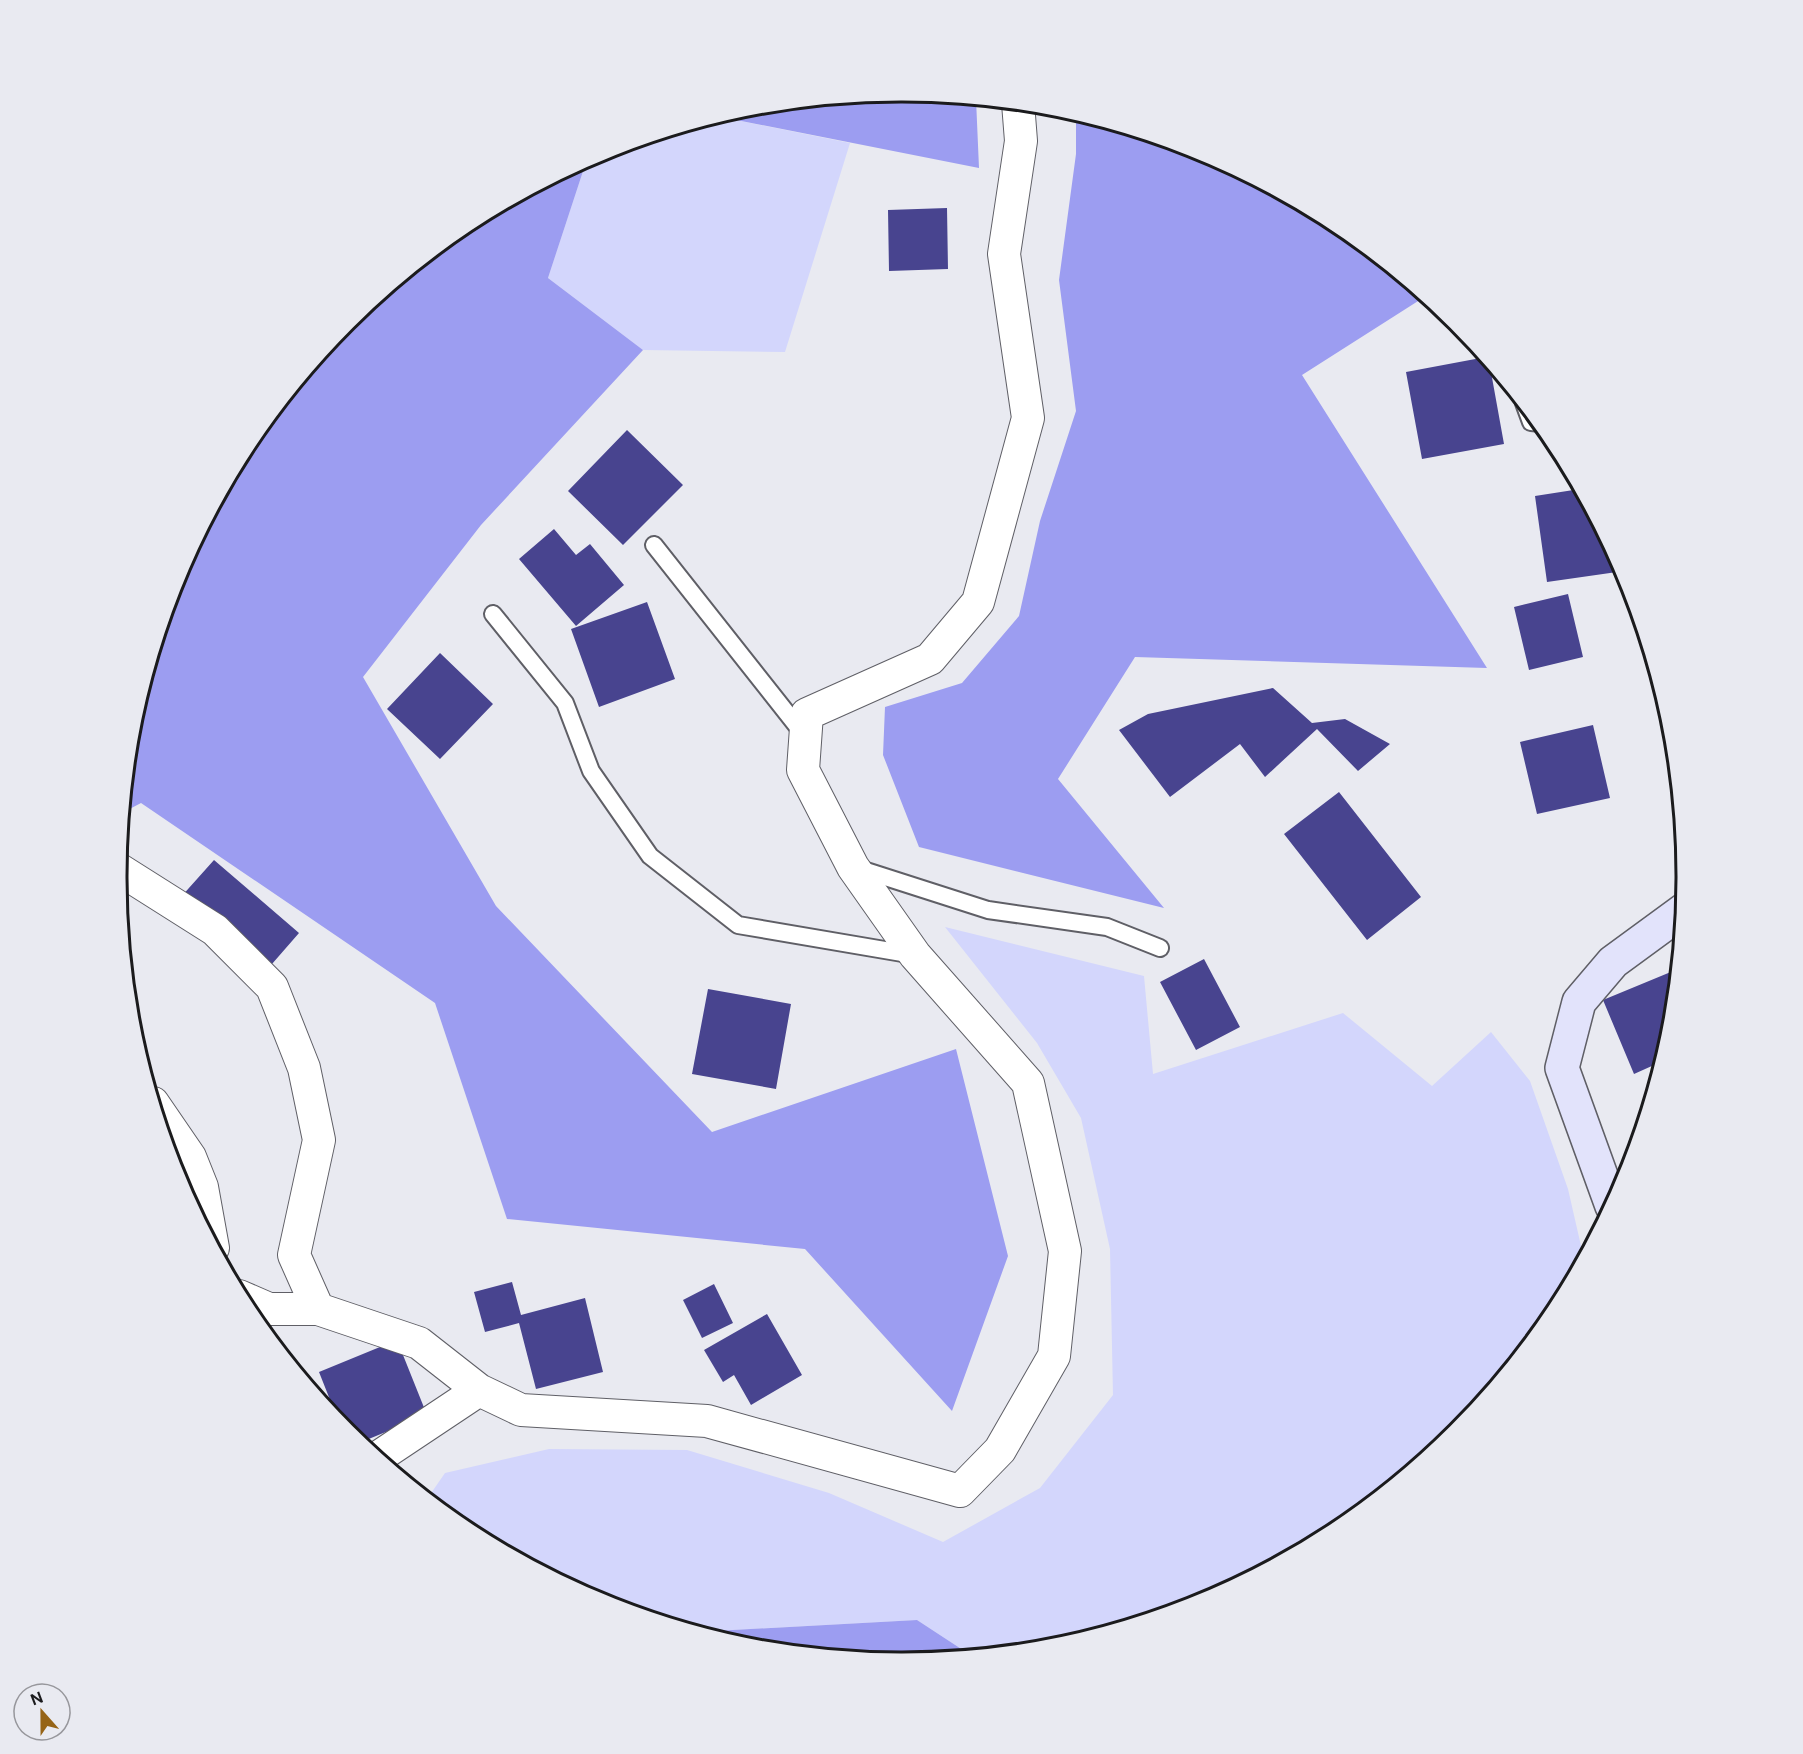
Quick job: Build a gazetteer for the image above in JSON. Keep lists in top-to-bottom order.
{
  "north": "top"
}
